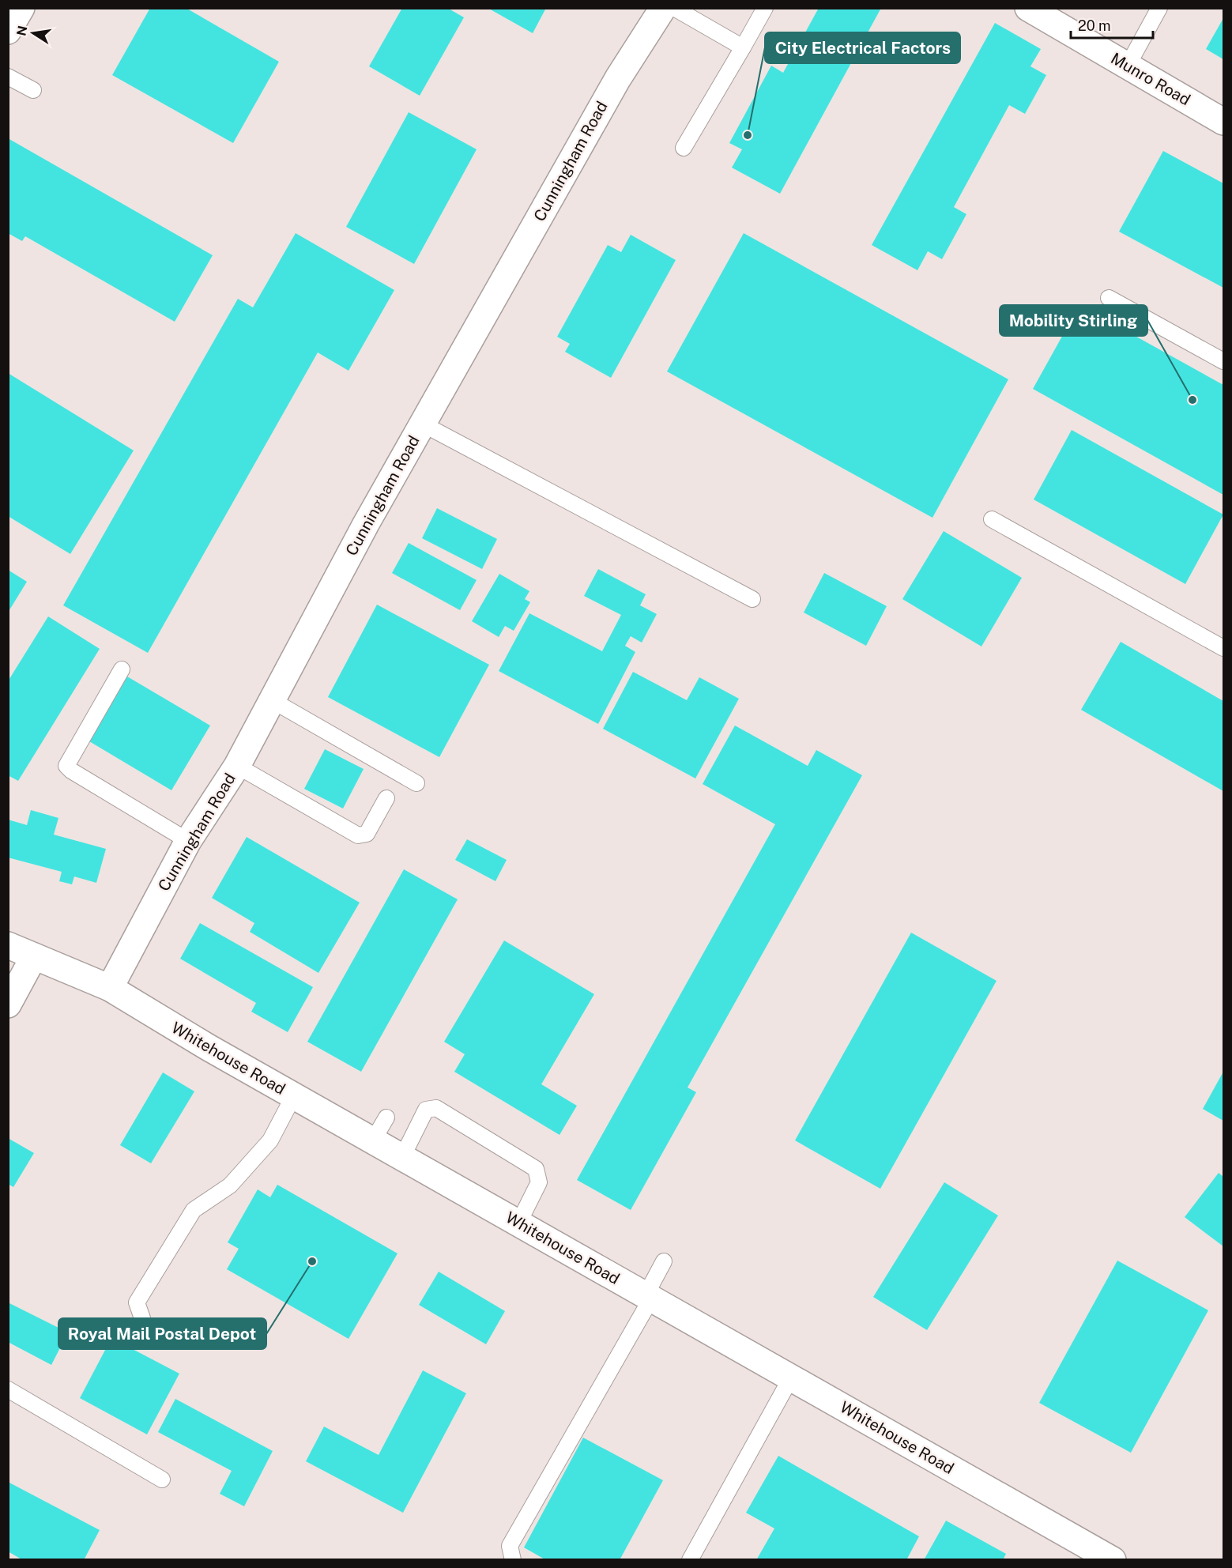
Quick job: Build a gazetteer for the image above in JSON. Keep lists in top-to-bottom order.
{
  "streets": {
    "street": ["Munro Road", "Cunningham Road", "Whitehouse Road"]
  },
  "crossings": [
    ["Cunningham Road", "Whitehouse Road"]
  ],
  "places": ["City Electrical Factors", "Mobility Stirling", "Royal Mail Postal Depot"],
  "scale_bar": "20 m",
  "north": "left"
}
